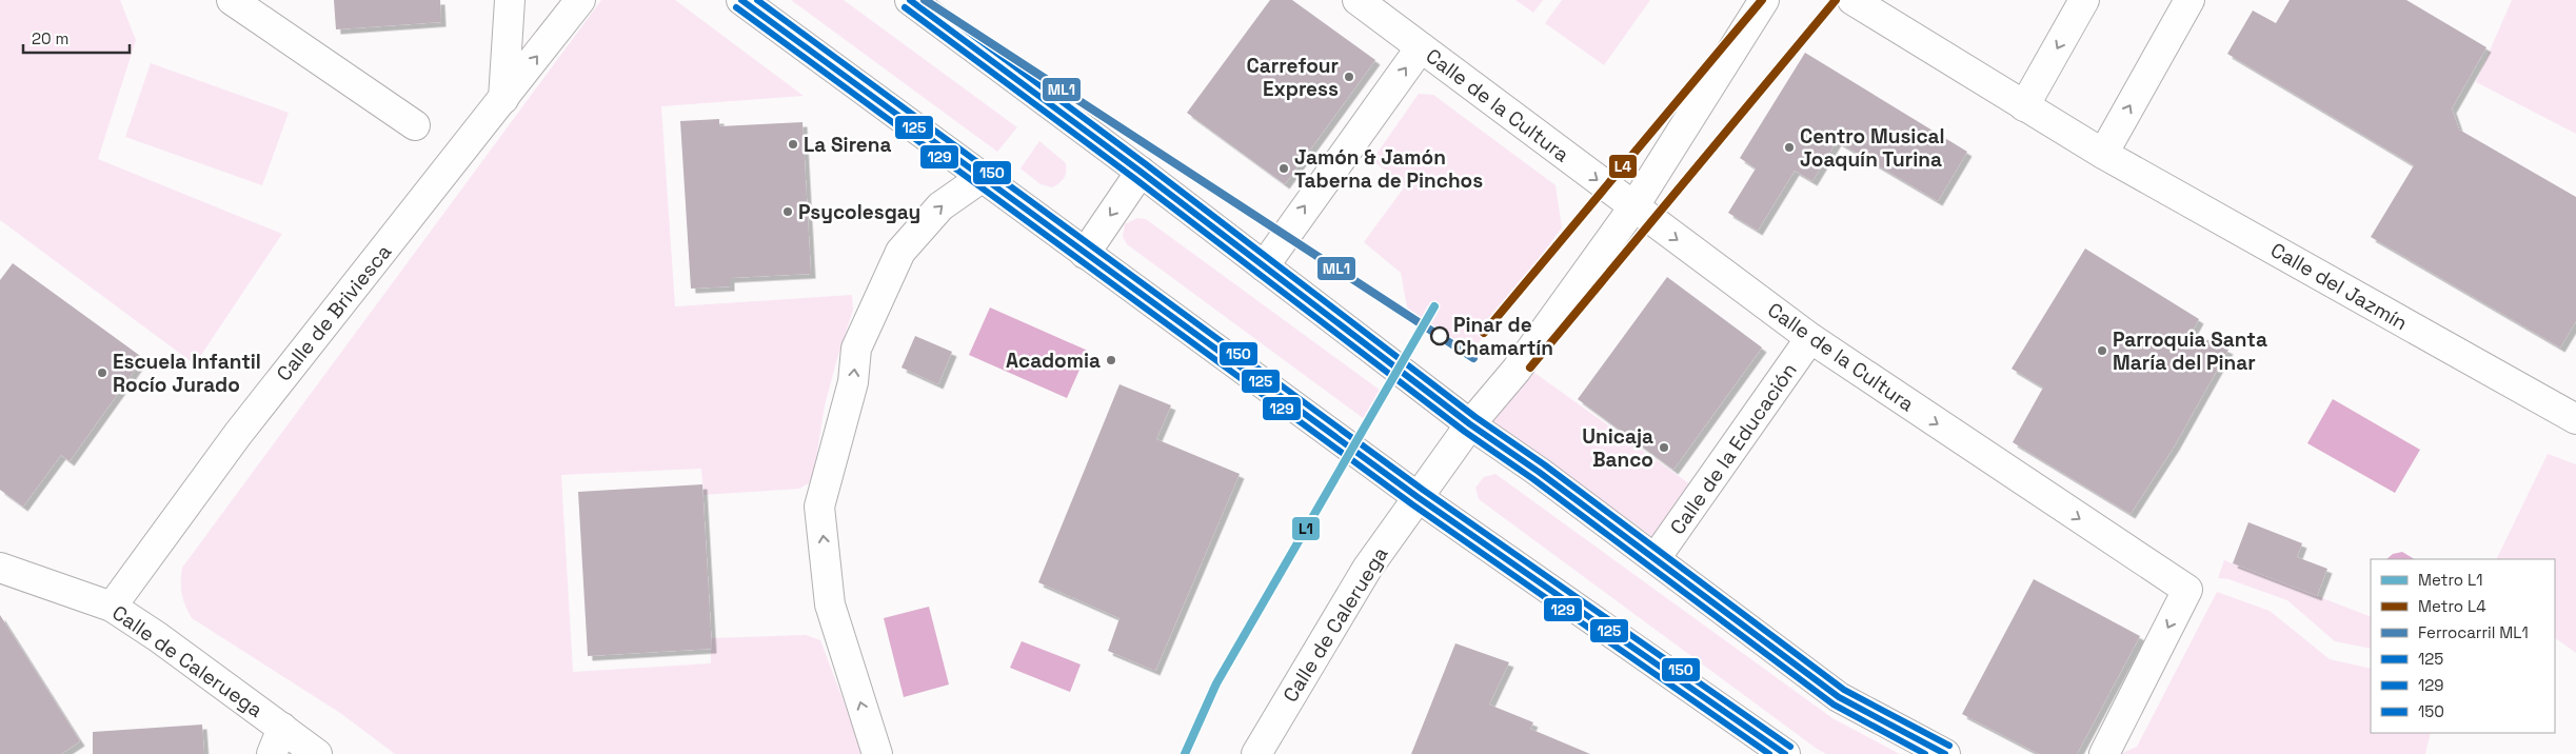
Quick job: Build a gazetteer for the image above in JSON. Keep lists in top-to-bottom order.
{
  "streets": {
    "street": [
      "Calle de la Cultura",
      "Calle del Jazmín",
      "Calle de Briviesca",
      "Calle de la Educación",
      "Calle de Caleruega"
    ]
  },
  "crossings": [
    ["Calle de la Cultura", "Calle de la Educación"],
    ["Calle de la Cultura", "Calle de Caleruega"],
    ["Calle de Briviesca", "Calle de Caleruega"]
  ],
  "one_way": ["Calle de la Cultura"],
  "places": [
    "Carrefour Express",
    "La Sirena",
    "Centro Musical Joaquín Turina",
    "Jamón & Jamón Taberna de Pinchos",
    "Psycolesgay",
    "Pinar de Chamartín",
    "Parroquia Santa María del Pinar",
    "Acadomia",
    "Escuela Infantil Rocío Jurado",
    "Unicaja Banco"
  ],
  "lines": [
    "metro line L4",
    "rail line ML1",
    "transit line 125",
    "transit line 150",
    "transit line 129",
    "metro line L1"
  ],
  "legend": [
    "Metro L1",
    "Metro L4",
    "Ferrocarril ML1",
    "125",
    "129",
    "150"
  ],
  "scale_bar": "20 m"
}
